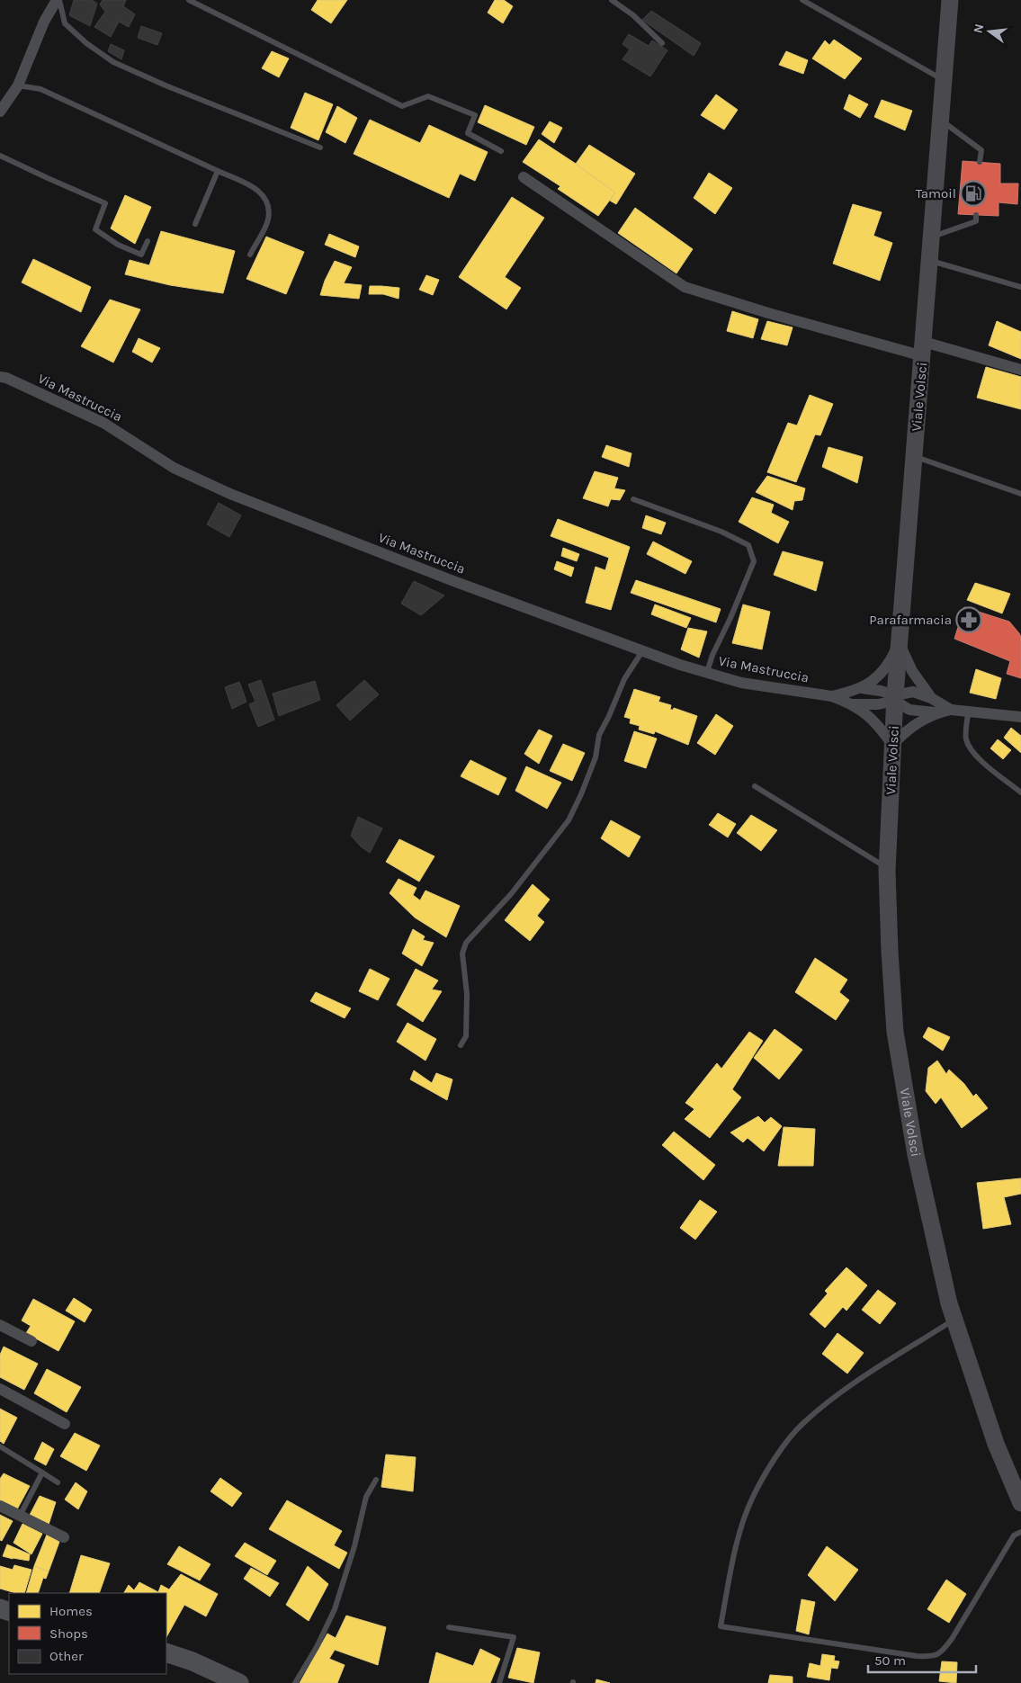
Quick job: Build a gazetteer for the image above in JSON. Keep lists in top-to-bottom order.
{
  "streets": {
    "main road": ["Viale Volsci"],
    "street": ["Via Mastruccia"]
  },
  "places": {
    "fuel station": ["Tamoil"],
    "pharmacy": ["Parafarmacia"]
  },
  "legend": ["Homes", "Shops", "Other"],
  "scale_bar": "50 m",
  "north": "left"
}
